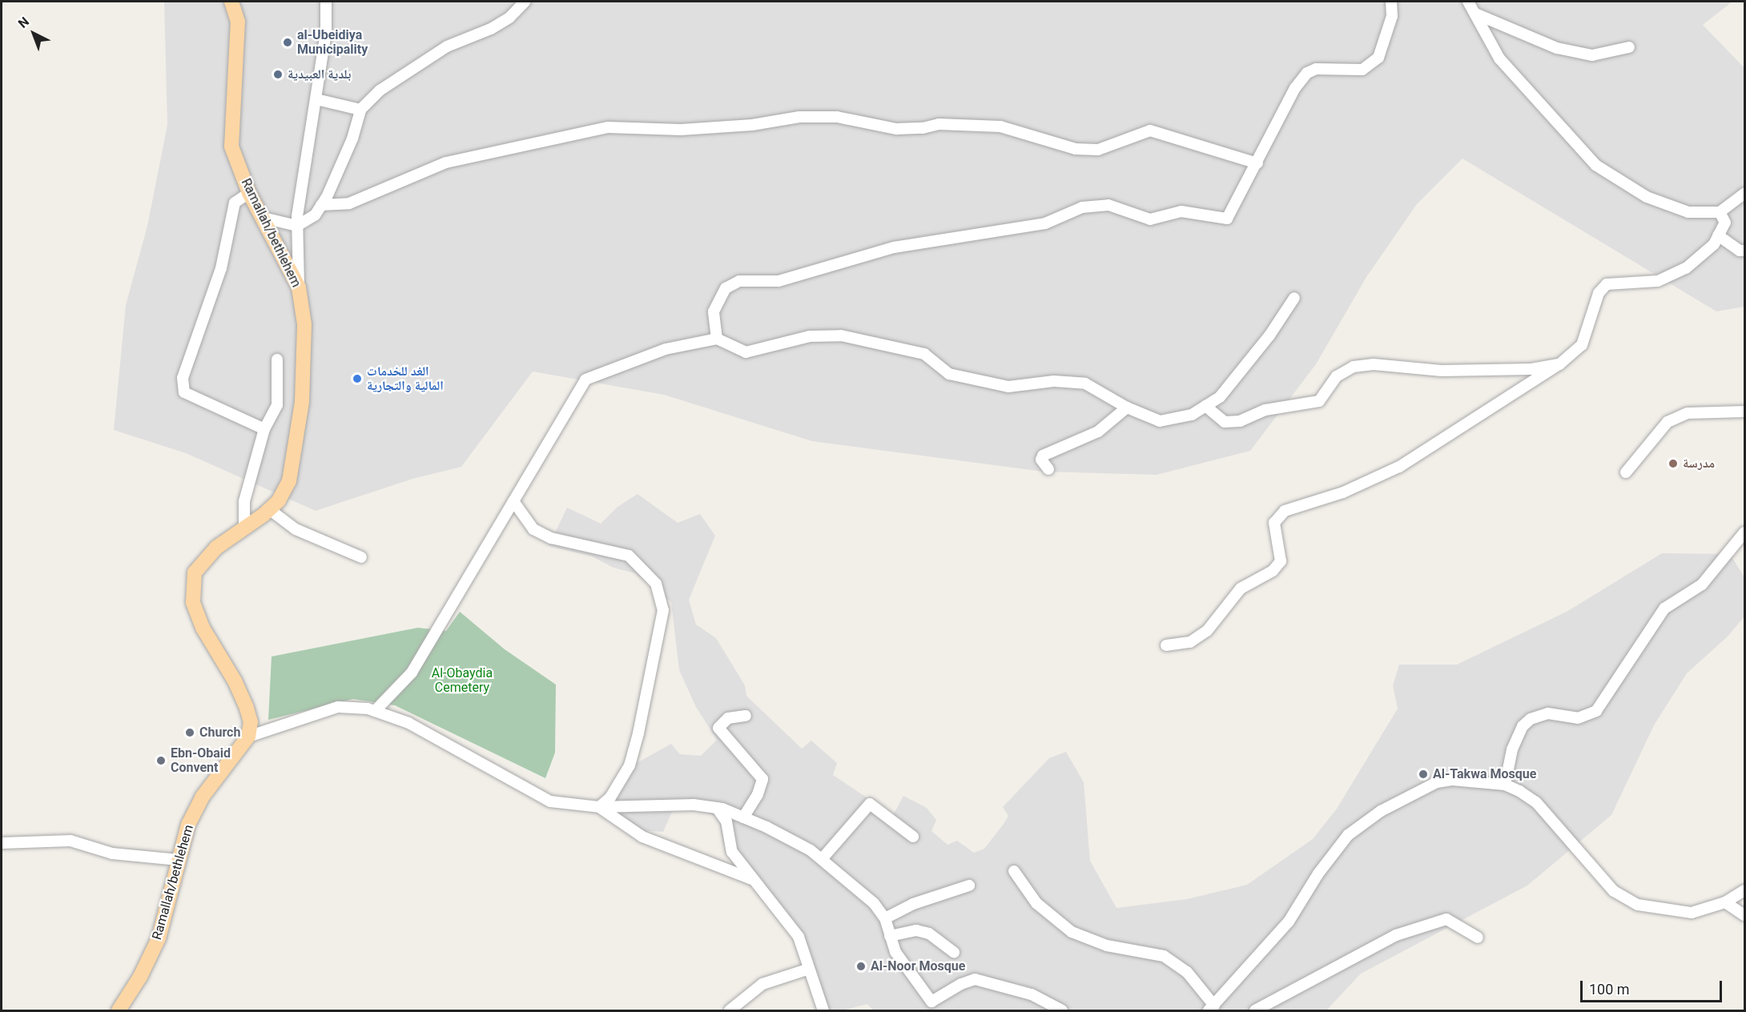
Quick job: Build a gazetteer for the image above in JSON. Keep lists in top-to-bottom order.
{
  "streets": {
    "main road": ["Ramallah/bethlehem"]
  },
  "parks": ["Al-Obaydia Cemetery"],
  "places": [
    "al-Ubeidiya Municipality",
    "بلدية العبيدية",
    "الغد للخدمات المالية والتجارية",
    "مدرسة",
    "Church",
    "Ebn-Obaid Convent",
    "Al-Takwa Mosque",
    "Al-Noor Mosque"
  ],
  "scale_bar": "100 m",
  "north": "top left"
}
